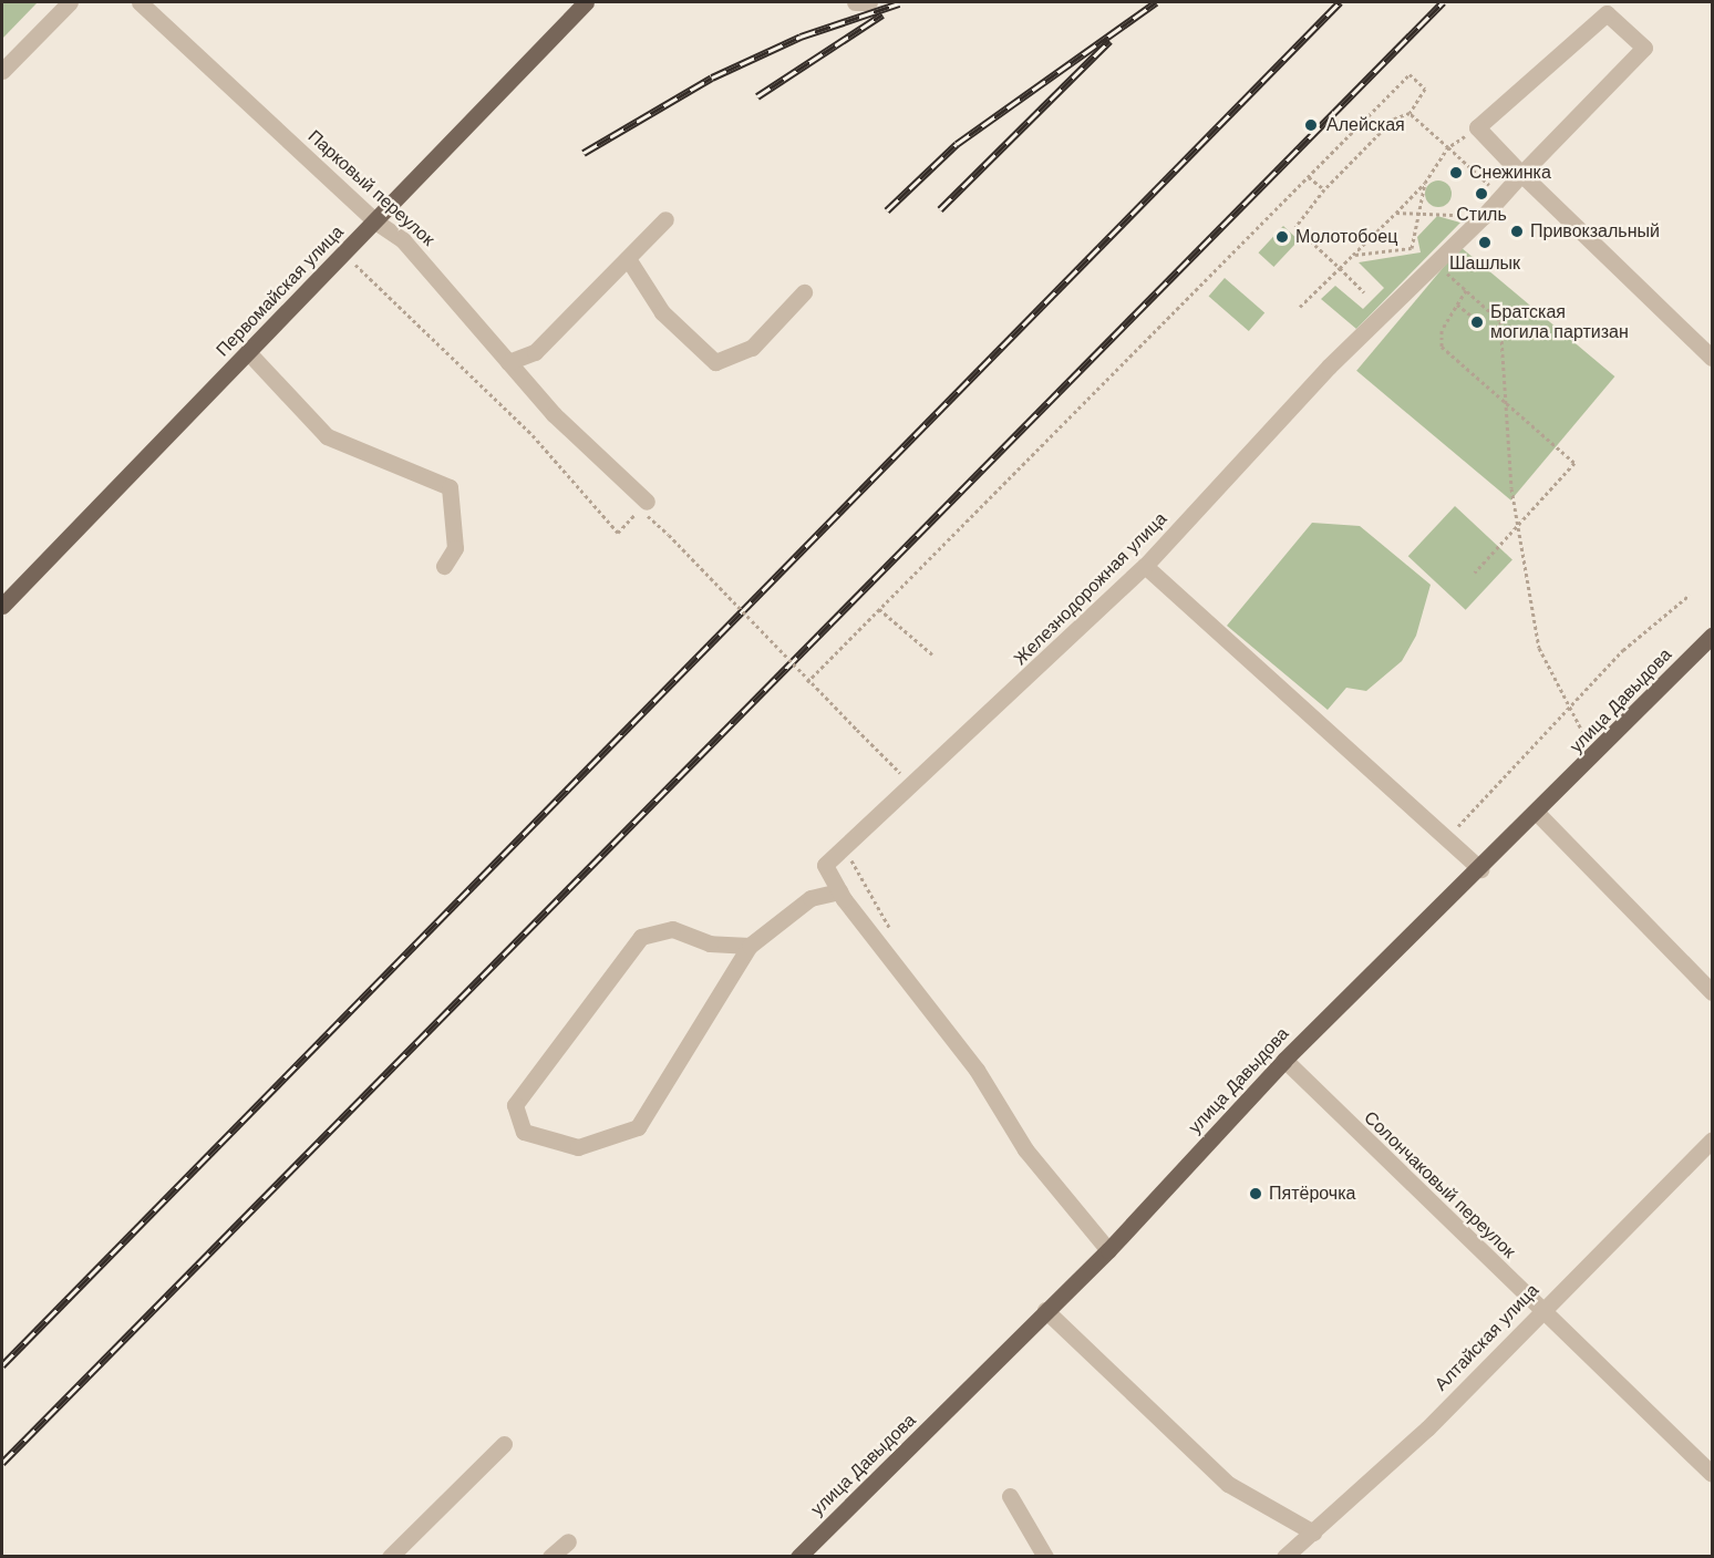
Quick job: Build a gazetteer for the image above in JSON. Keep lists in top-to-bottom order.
{
  "streets": {
    "main road": ["Первомайская улица", "улица Давыдова"],
    "street": [
      "Парковый переулок",
      "Железнодорожная улица",
      "Солончаковый переулок",
      "Алтайская улица"
    ]
  },
  "crossings": [
    ["Парковый переулок", "Первомайская улица"],
    ["Железнодорожная улица", "улица Давыдова"],
    ["улица Давыдова", "Солончаковый переулок"],
    ["Солончаковый переулок", "Алтайская улица"]
  ],
  "places": [
    "Алейская",
    "Снежинка",
    "Стиль",
    "Привокзальный",
    "Молотобоец",
    "Шашлык",
    "Братская могила партизан",
    "Пятёрочка"
  ]
}
